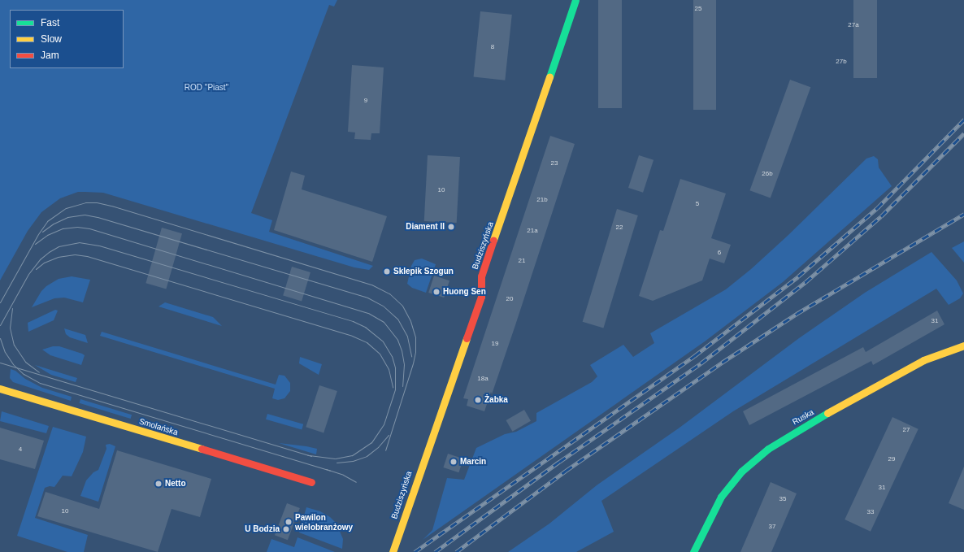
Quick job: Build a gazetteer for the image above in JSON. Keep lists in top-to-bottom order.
{
  "streets": {
    "street": ["Budziszyńska", "Ruska", "Smolańska"]
  },
  "parks": ["ROD \"Piast\""],
  "places": [
    "Diament II",
    "Sklepik Szogun",
    "Huong Sen",
    "Żabka",
    "Marcin",
    "Netto",
    "Pawilon wielobranżowy",
    "U Bodzia"
  ],
  "house_numbers": [
    "25",
    "27a",
    "8",
    "27b",
    "9",
    "23",
    "26b",
    "10",
    "21b",
    "5",
    "22",
    "21a",
    "6",
    "21",
    "20",
    "31",
    "19",
    "18a",
    "27",
    "4",
    "29",
    "31",
    "35",
    "10",
    "33",
    "37"
  ],
  "legend": ["Fast", "Slow", "Jam"]
}
